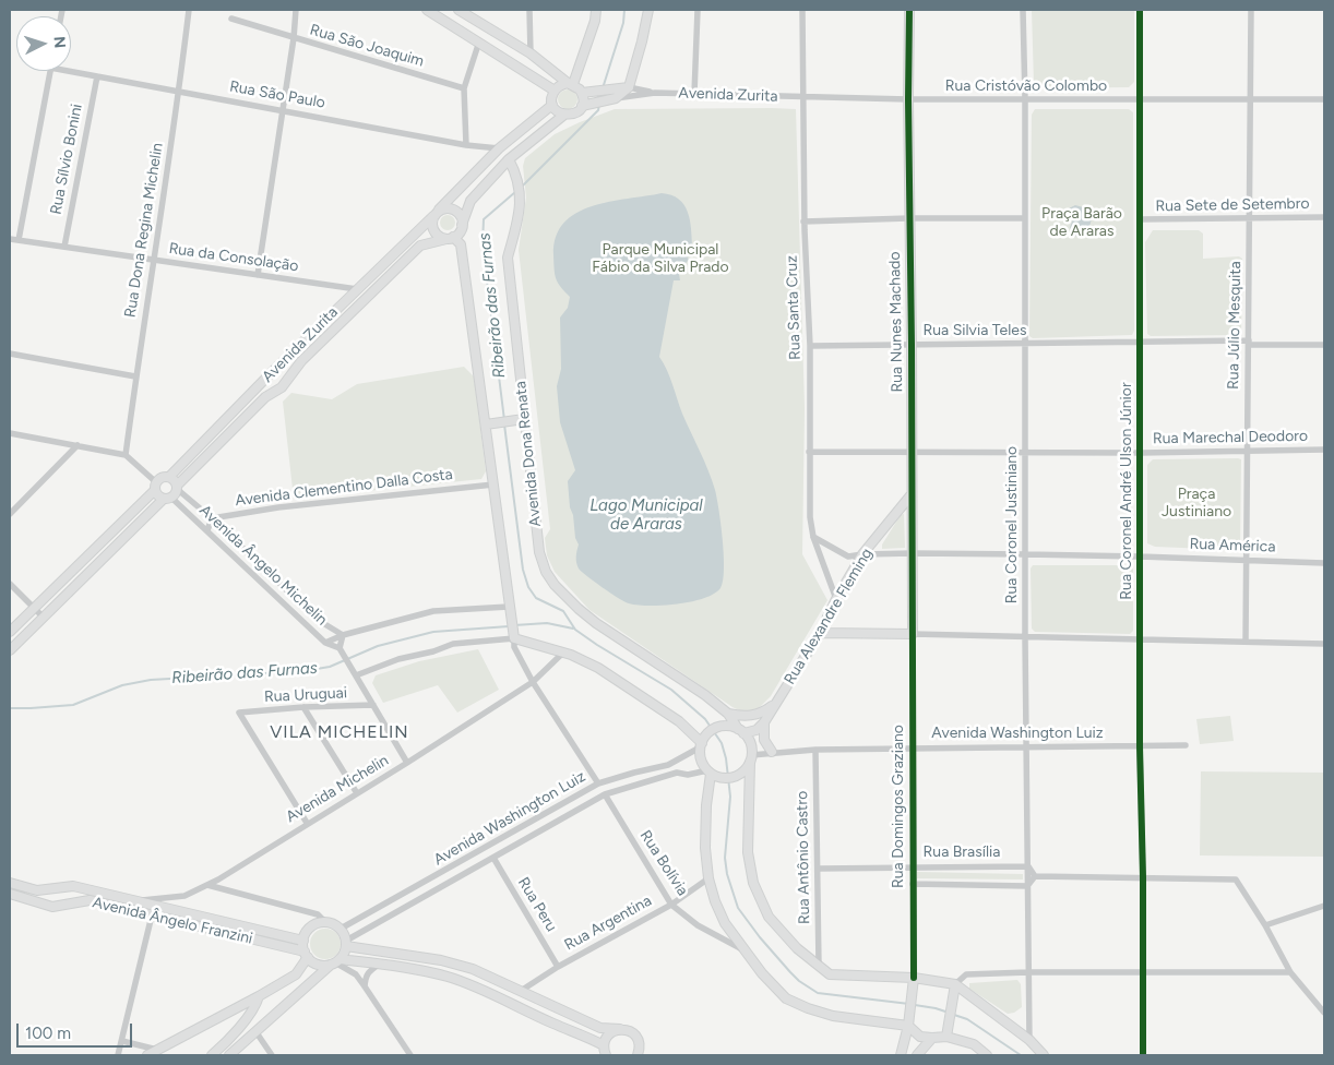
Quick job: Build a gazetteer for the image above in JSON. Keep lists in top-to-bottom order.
{
  "streets": {
    "main road": [
      "Avenida Zurita",
      "Rua Nunes Machado",
      "Avenida Dona Renata",
      "Rua Alexandre Fleming",
      "Rua Domingos Graziano",
      "Avenida Ângelo Franzini"
    ],
    "street": [
      "Rua São Joaquim",
      "Rua Cristóvão Colombo",
      "Rua São Paulo",
      "Rua Sílvio Bonini",
      "Rua Sete de Setembro",
      "Rua Dona Regina Michelin",
      "Rua da Consolação",
      "Rua Santa Cruz",
      "Rua Júlio Mesquita",
      "Rua Silvia Teles",
      "Rua Marechal Deodoro",
      "Avenida Clementino Dalla Costa",
      "Rua Coronel André Ulson Júnior",
      "Rua Coronel Justiniano",
      "Rua América",
      "Avenida Ângelo Michelin",
      "Rua Uruguai",
      "Avenida Washington Luiz",
      "Avenida Michelin",
      "Rua Brasília",
      "Rua Antônio Castro",
      "Rua Bolívia",
      "Rua Peru",
      "Rua Argentina"
    ]
  },
  "crossings": [
    ["Rua Cristóvão Colombo", "Avenida Zurita"],
    ["Rua Cristóvão Colombo", "Rua Santa Cruz"],
    ["Rua Cristóvão Colombo", "Rua Nunes Machado"],
    ["Rua Cristóvão Colombo", "Rua Júlio Mesquita"],
    ["Rua Cristóvão Colombo", "Rua Coronel André Ulson Júnior"],
    ["Rua Cristóvão Colombo", "Rua Coronel Justiniano"],
    ["Rua São Paulo", "Avenida Zurita"],
    ["Rua São Paulo", "Rua Sílvio Bonini"],
    ["Rua São Paulo", "Rua Dona Regina Michelin"],
    ["Avenida Zurita", "Rua da Consolação"],
    ["Avenida Zurita", "Rua Santa Cruz"],
    ["Avenida Zurita", "Avenida Ângelo Michelin"],
    ["Rua Sílvio Bonini", "Rua da Consolação"],
    ["Rua Sete de Setembro", "Rua Júlio Mesquita"],
    ["Rua Sete de Setembro", "Rua Coronel André Ulson Júnior"],
    ["Rua Dona Regina Michelin", "Rua da Consolação"],
    ["Rua Santa Cruz", "Rua Silvia Teles"],
    ["Rua Santa Cruz", "Rua Marechal Deodoro"],
    ["Rua Santa Cruz", "Rua América"],
    ["Rua Santa Cruz", "Rua Alexandre Fleming"],
    ["Rua Nunes Machado", "Rua Silvia Teles"],
    ["Rua Nunes Machado", "Rua Marechal Deodoro"],
    ["Rua Nunes Machado", "Rua América"],
    ["Rua Nunes Machado", "Rua Alexandre Fleming"],
    ["Rua Nunes Machado", "Rua Domingos Graziano"],
    ["Rua Júlio Mesquita", "Rua Silvia Teles"],
    ["Rua Júlio Mesquita", "Rua Marechal Deodoro"],
    ["Rua Júlio Mesquita", "Rua América"],
    ["Rua Silvia Teles", "Rua Coronel André Ulson Júnior"],
    ["Rua Silvia Teles", "Rua Coronel Justiniano"],
    ["Rua Marechal Deodoro", "Rua Coronel André Ulson Júnior"],
    ["Rua Marechal Deodoro", "Rua Coronel Justiniano"],
    ["Avenida Dona Renata", "Rua Alexandre Fleming"],
    ["Avenida Dona Renata", "Avenida Washington Luiz"],
    ["Avenida Clementino Dalla Costa", "Avenida Ângelo Michelin"],
    ["Rua Coronel André Ulson Júnior", "Rua América"],
    ["Rua Coronel André Ulson Júnior", "Avenida Washington Luiz"],
    ["Rua Coronel Justiniano", "Rua América"],
    ["Rua Coronel Justiniano", "Avenida Washington Luiz"],
    ["Rua Coronel Justiniano", "Rua Brasília"],
    ["Rua América", "Rua Alexandre Fleming"],
    ["Rua Alexandre Fleming", "Avenida Washington Luiz"],
    ["Rua Uruguai", "Avenida Michelin"],
    ["Avenida Washington Luiz", "Rua Domingos Graziano"],
    ["Avenida Washington Luiz", "Rua Antônio Castro"],
    ["Avenida Washington Luiz", "Rua Bolívia"],
    ["Avenida Washington Luiz", "Rua Peru"],
    ["Avenida Washington Luiz", "Avenida Ângelo Franzini"],
    ["Avenida Michelin", "Avenida Ângelo Franzini"],
    ["Rua Domingos Graziano", "Rua Brasília"],
    ["Rua Brasília", "Rua Antônio Castro"],
    ["Rua Bolívia", "Rua Argentina"],
    ["Rua Peru", "Rua Argentina"]
  ],
  "districts": ["VILA MICHELIN"],
  "water": ["Ribeirão das Furnas", "Lago Municipal de Araras"],
  "parks": ["Praça Barão de Araras", "Parque Municipal Fábio da Silva Prado", "Praça Justiniano"],
  "scale_bar": "100 m",
  "north": "right"
}
